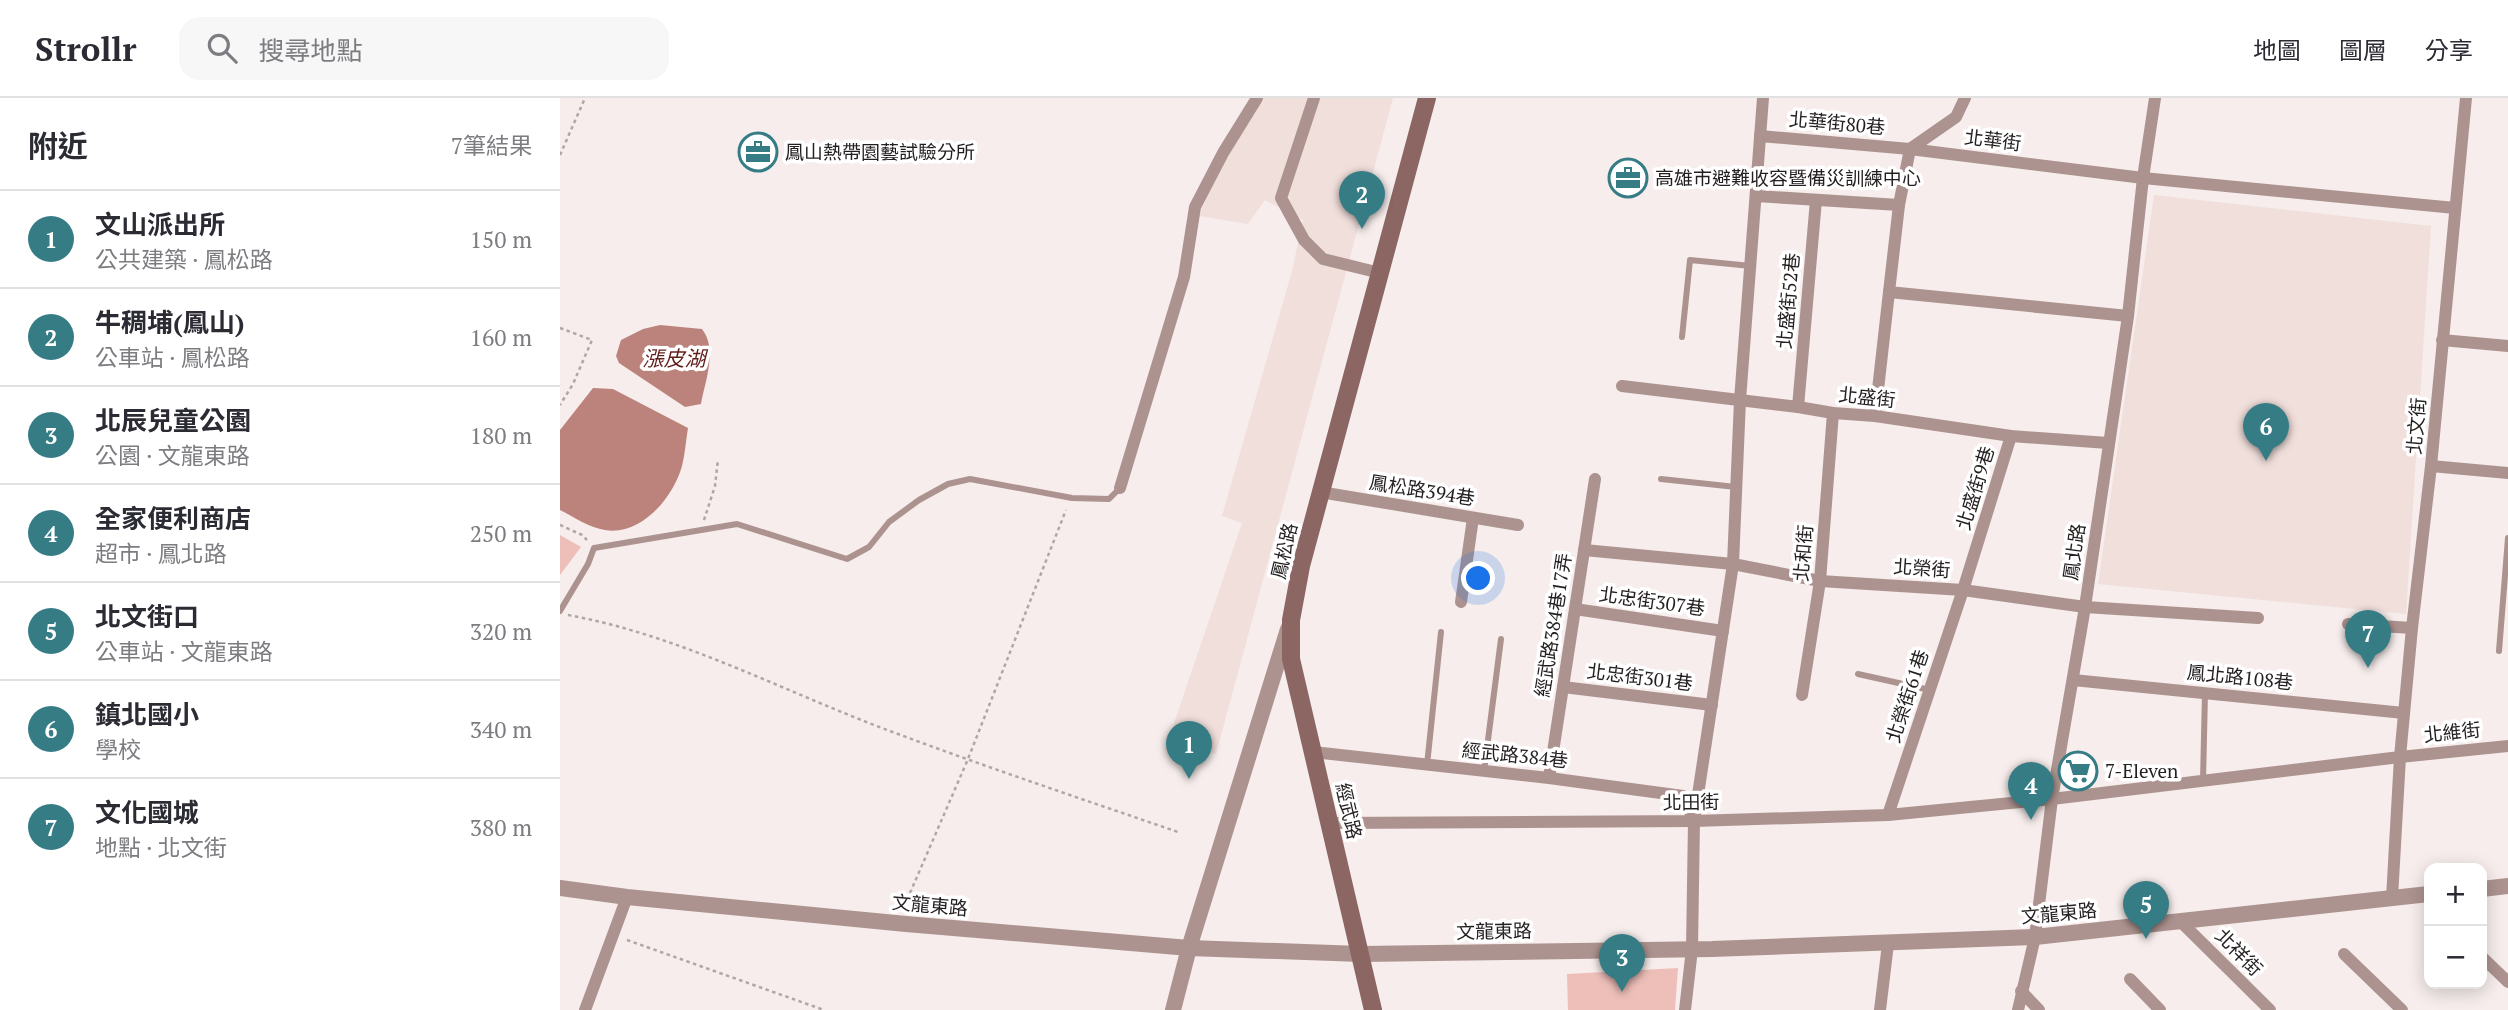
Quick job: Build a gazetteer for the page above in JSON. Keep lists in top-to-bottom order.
{
  "streets": {
    "main road": ["鳳松路", "經武路"],
    "street": [
      "北華街80巷",
      "北華街",
      "北盛街52巷",
      "北盛街",
      "北文街",
      "北盛街9巷",
      "鳳松路394巷",
      "鳳北路",
      "北和街",
      "北榮街",
      "北忠街307巷",
      "經武路384巷17弄",
      "北忠街301巷",
      "鳳北路108巷",
      "北榮街61巷",
      "北維街",
      "經武路384巷",
      "北田街",
      "文龍東路",
      "北祥街"
    ]
  },
  "crossings": [
    ["北華街80巷", "北華街"],
    ["北華街", "北文街"],
    ["北華街", "鳳北路"],
    ["北盛街52巷", "北盛街"],
    ["北盛街", "北盛街9巷"],
    ["北盛街", "鳳北路"],
    ["北盛街", "北和街"],
    ["北文街", "鳳北路108巷"],
    ["北文街", "北維街"],
    ["北文街", "文龍東路"],
    ["北盛街9巷", "北榮街"],
    ["北盛街9巷", "北榮街61巷"],
    ["鳳松路394巷", "鳳松路"],
    ["鳳松路", "經武路"],
    ["鳳松路", "文龍東路"],
    ["鳳北路", "北榮街"],
    ["鳳北路", "鳳北路108巷"],
    ["鳳北路", "北田街"],
    ["鳳北路", "文龍東路"],
    ["北和街", "北榮街"],
    ["北榮街", "經武路384巷17弄"],
    ["北榮街", "北榮街61巷"],
    ["北忠街307巷", "經武路384巷17弄"],
    ["經武路384巷17弄", "北忠街301巷"],
    ["經武路384巷17弄", "經武路384巷"],
    ["北榮街61巷", "北田街"],
    ["經武路384巷", "北田街"],
    ["經武路384巷", "經武路"],
    ["北田街", "經武路"],
    ["經武路", "文龍東路"],
    ["文龍東路", "北祥街"]
  ],
  "water": ["漲皮湖"],
  "places": {
    "office": ["鳳山熱帶園藝試驗分所", "高雄市避難收容暨備災訓練中心"],
    "supermarket": ["7-Eleven"]
  },
  "page": {
    "header": "Strollr",
    "search": "搜尋地點",
    "nav": ["地圖", "圖層", "分享"],
    "heading": ["附近", "7筆結果"],
    "pins": [
      "2",
      "6",
      "7",
      "1",
      "4",
      "5",
      "3"
    ],
    "list": [
      {
        "mark": "1",
        "name": "文山派出所",
        "note": "公共建築 · 鳳松路",
        "value": "150 m"
      },
      {
        "mark": "2",
        "name": "牛稠埔(鳳山)",
        "note": "公車站 · 鳳松路",
        "value": "160 m"
      },
      {
        "mark": "3",
        "name": "北辰兒童公園",
        "note": "公園 · 文龍東路",
        "value": "180 m"
      },
      {
        "mark": "4",
        "name": "全家便利商店",
        "note": "超市 · 鳳北路",
        "value": "250 m"
      },
      {
        "mark": "5",
        "name": "北文街口",
        "note": "公車站 · 文龍東路",
        "value": "320 m"
      },
      {
        "mark": "6",
        "name": "鎮北國小",
        "note": "學校",
        "value": "340 m"
      },
      {
        "mark": "7",
        "name": "文化國城",
        "note": "地點 · 北文街",
        "value": "380 m"
      }
    ],
    "map_buttons": ["+", "−"]
  }
}
